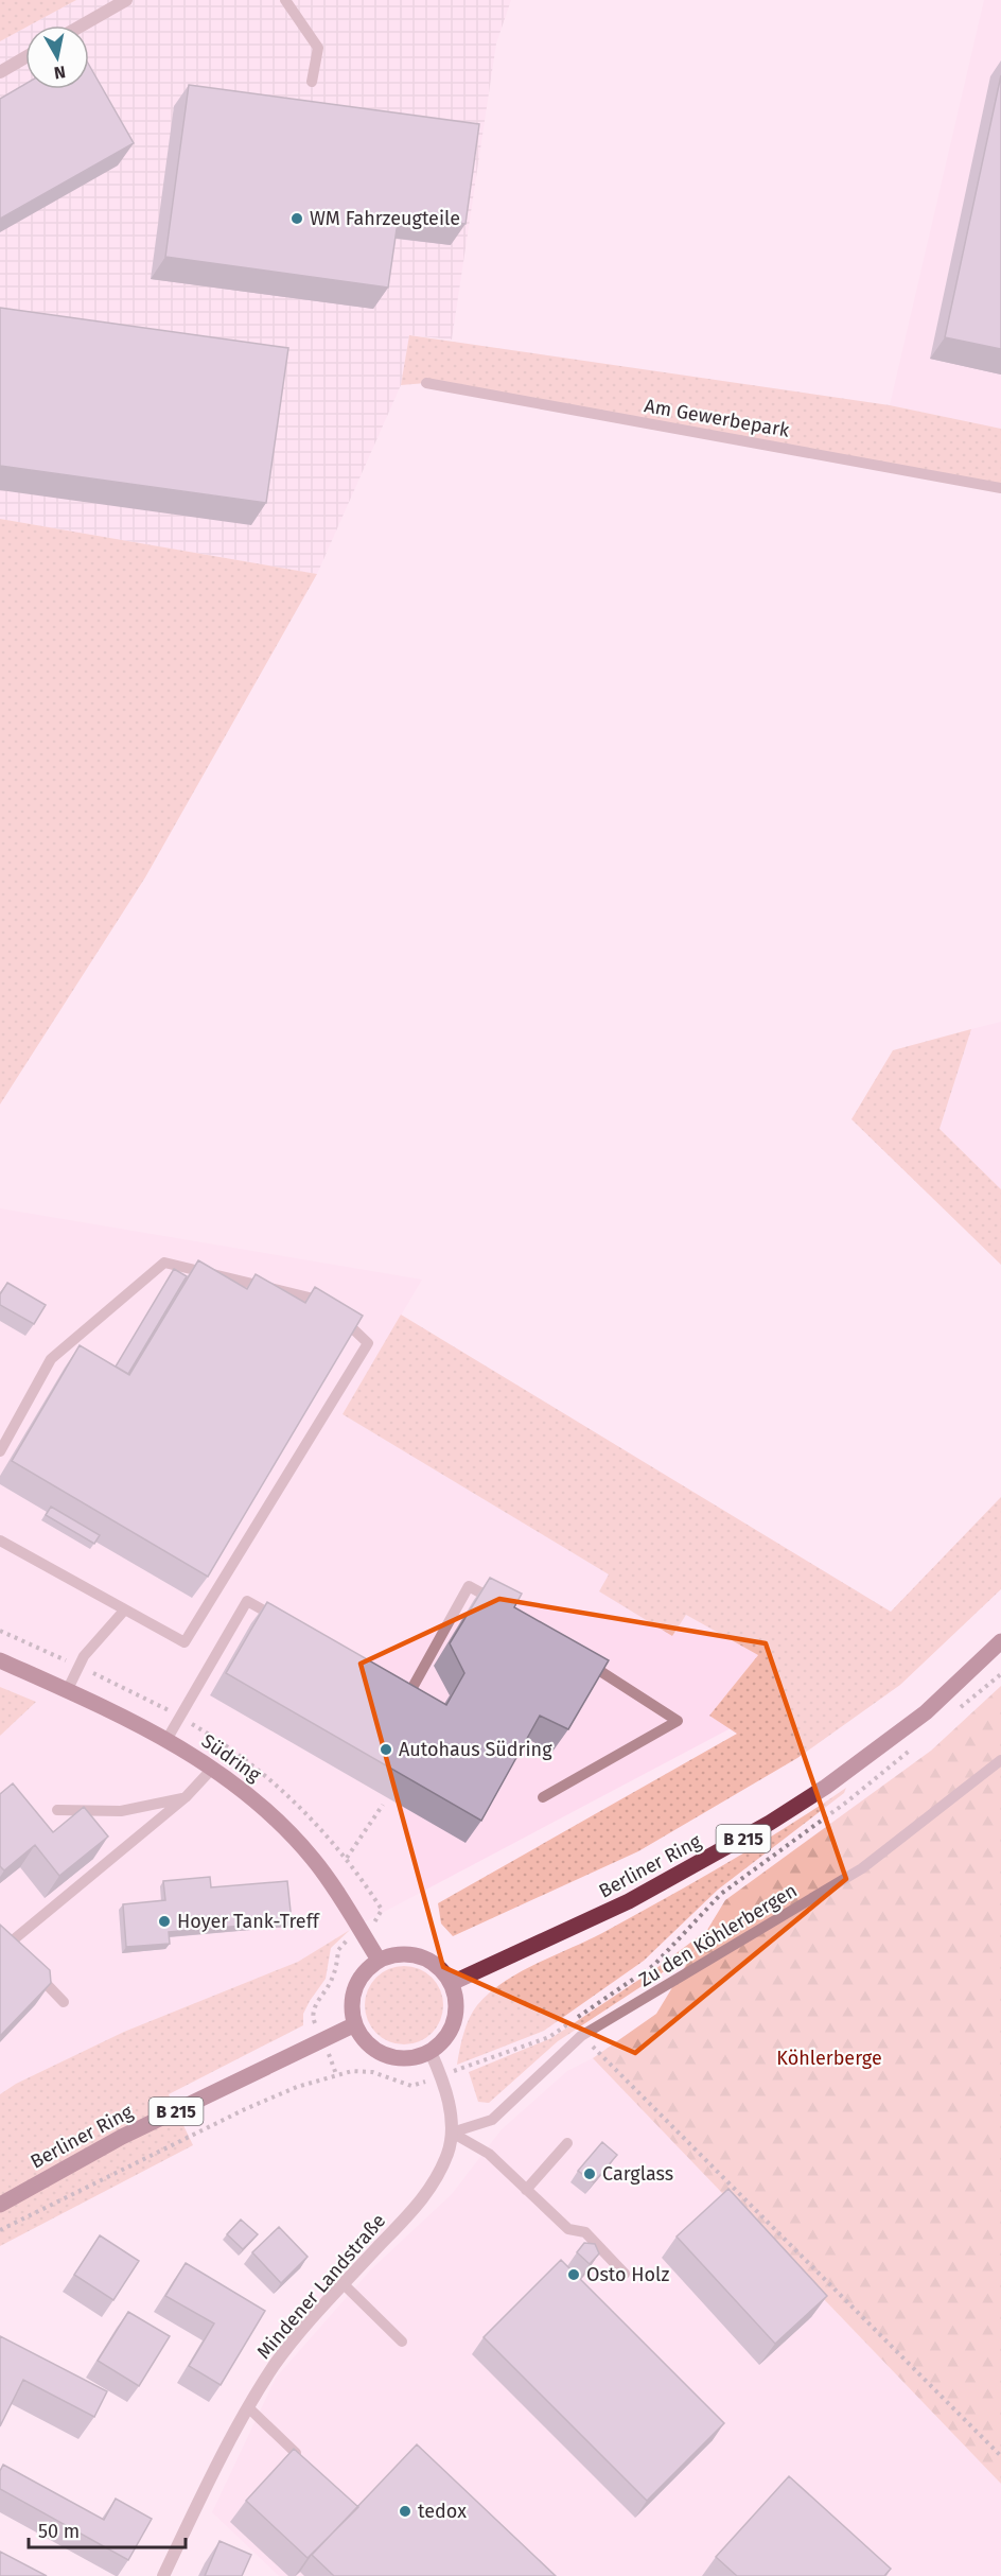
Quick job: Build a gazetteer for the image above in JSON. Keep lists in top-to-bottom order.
{
  "streets": {
    "main road": ["Südring", "B 215", "Berliner Ring"],
    "street": ["Mindener Landstraße"],
    "lane": ["Am Gewerbepark", "Zu den Köhlerbergen"]
  },
  "crossings": [
    ["Südring", "Berliner Ring"],
    ["Südring", "Mindener Landstraße"],
    ["Berliner Ring", "Mindener Landstraße"],
    ["Zu den Köhlerbergen", "Mindener Landstraße"]
  ],
  "parks": ["Köhlerberge"],
  "places": [
    "WM Fahrzeugteile",
    "Autohaus Südring",
    "Hoyer Tank-Treff",
    "Carglass",
    "Osto Holz",
    "tedox"
  ],
  "scale_bar": "50 m",
  "north": "bottom"
}
